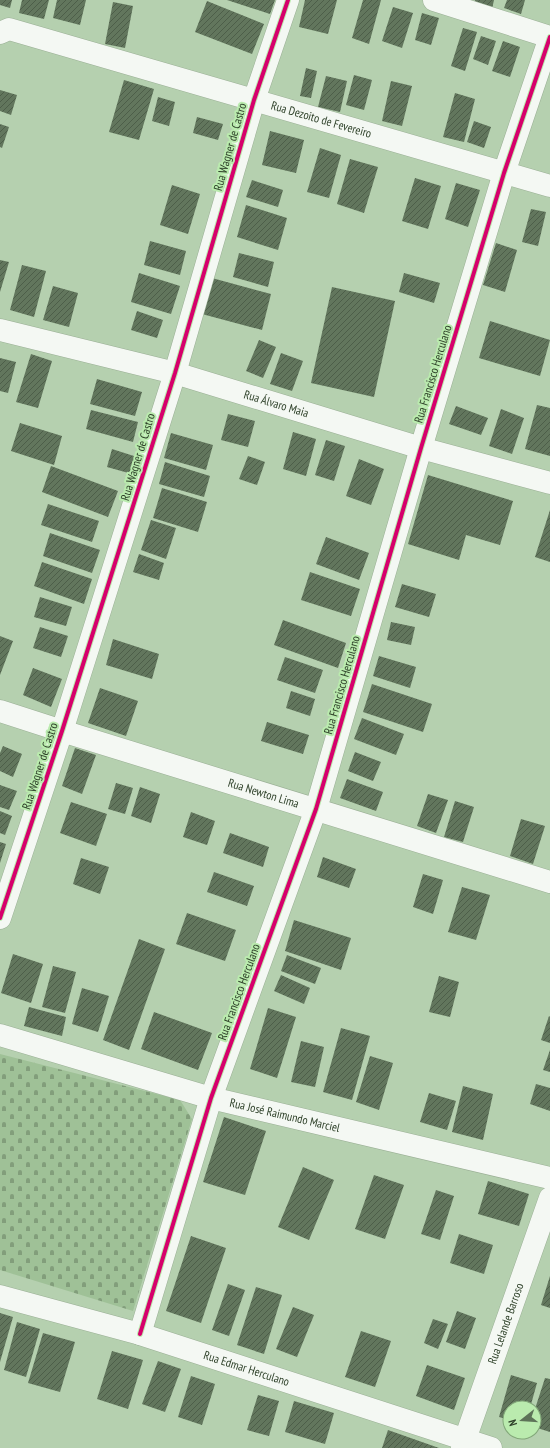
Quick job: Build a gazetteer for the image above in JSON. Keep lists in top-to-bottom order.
{
  "streets": {
    "street": [
      "Rua Dezoito de Fevereiro",
      "Rua Wagner de Castro",
      "Rua Francisco Herculano",
      "Rua Álvaro Maia",
      "Rua Newton Lima",
      "Rua José Raimundo Marciel",
      "Rua Lelande Barroso",
      "Rua Edmar Herculano"
    ]
  },
  "crossings": [
    ["Rua Dezoito de Fevereiro", "Rua Wagner de Castro"],
    ["Rua Dezoito de Fevereiro", "Rua Francisco Herculano"],
    ["Rua Wagner de Castro", "Rua Álvaro Maia"],
    ["Rua Wagner de Castro", "Rua Newton Lima"],
    ["Rua Francisco Herculano", "Rua Álvaro Maia"],
    ["Rua Francisco Herculano", "Rua Newton Lima"],
    ["Rua Francisco Herculano", "Rua José Raimundo Marciel"],
    ["Rua Francisco Herculano", "Rua Edmar Herculano"],
    ["Rua Lelande Barroso", "Rua Edmar Herculano"]
  ],
  "north": "left"
}
